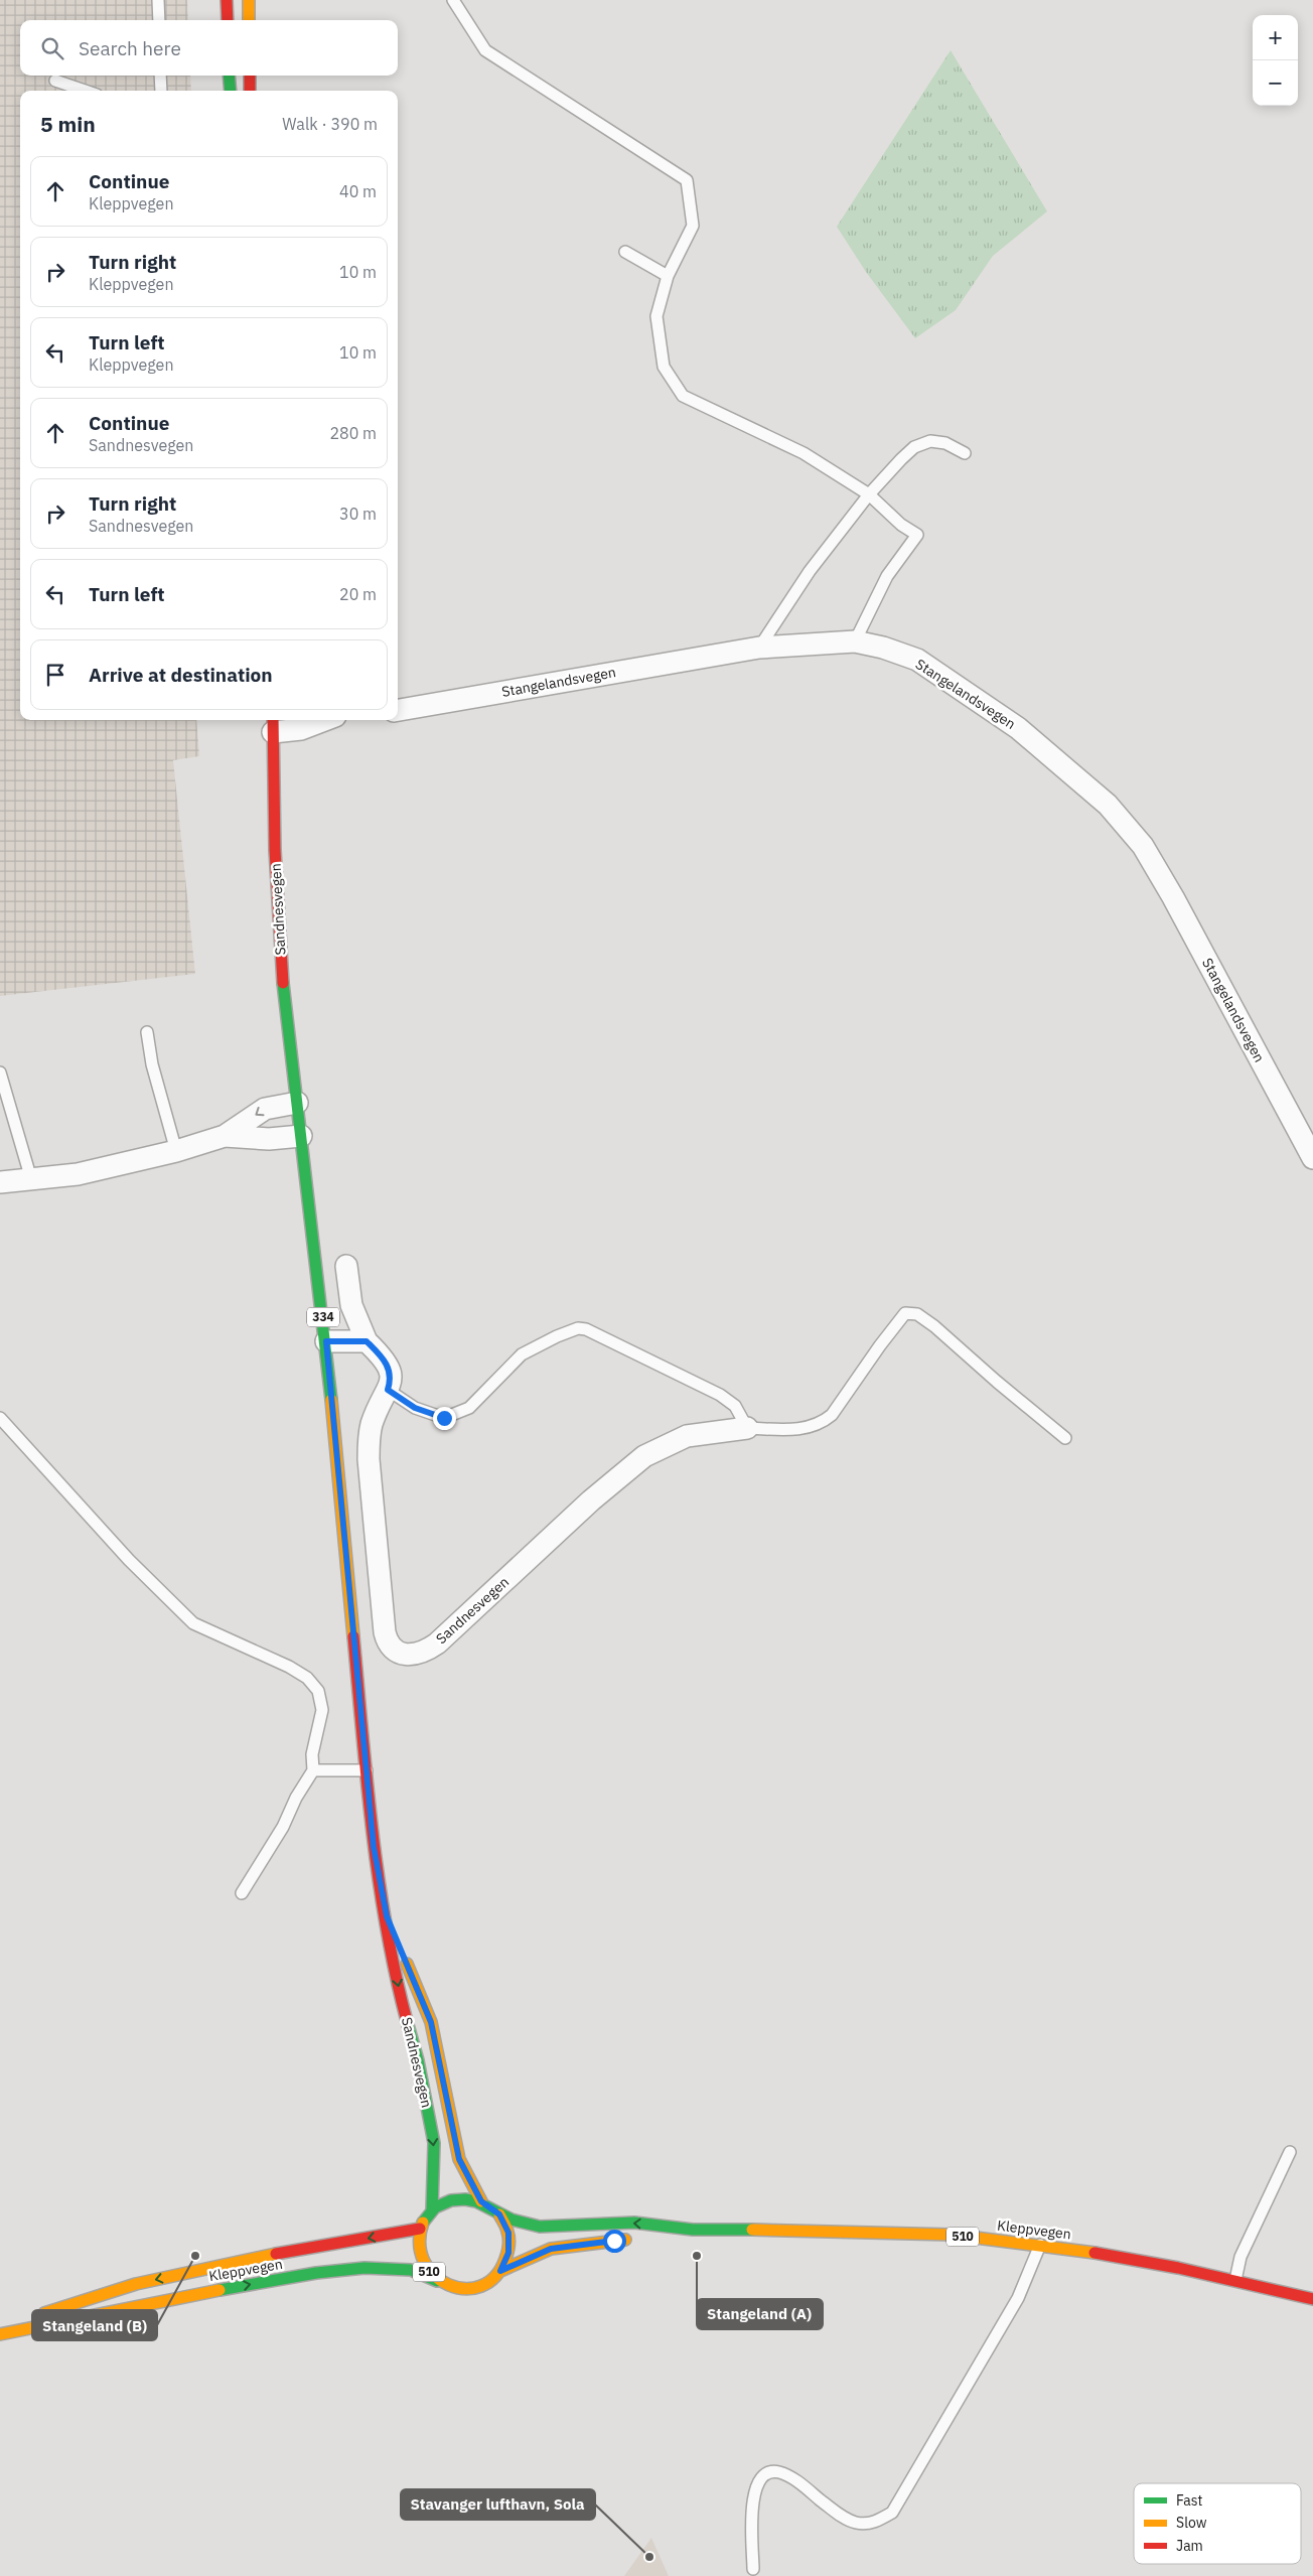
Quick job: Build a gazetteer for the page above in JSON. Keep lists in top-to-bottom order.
{
  "streets": {
    "main road": [
      "Sandnesvegen",
      "334",
      "Kleppvegen",
      "510"
    ],
    "street": ["Stangelandsvegen"]
  },
  "crossings": [
    ["Sandnesvegen", "Kleppvegen"],
    ["Sandnesvegen", "510"],
    ["Kleppvegen", "510"]
  ],
  "places": ["Stangeland (B)", "Stangeland (A)", "Stavanger lufthavn, Sola"],
  "legend": ["Fast", "Slow", "Jam"],
  "page": {
    "map_buttons": ["+", "−"],
    "search": "Search here",
    "heading": ["5 min", "Walk · 390 m"],
    "list": [
      ["Continue", "Kleppvegen", "40 m"],
      ["Turn right", "Kleppvegen", "10 m"],
      ["Turn left", "Kleppvegen", "10 m"],
      ["Continue", "Sandnesvegen", "280 m"],
      ["Turn right", "Sandnesvegen", "30 m"],
      ["Turn left", "20 m"],
      "Arrive at destination"
    ]
  }
}
